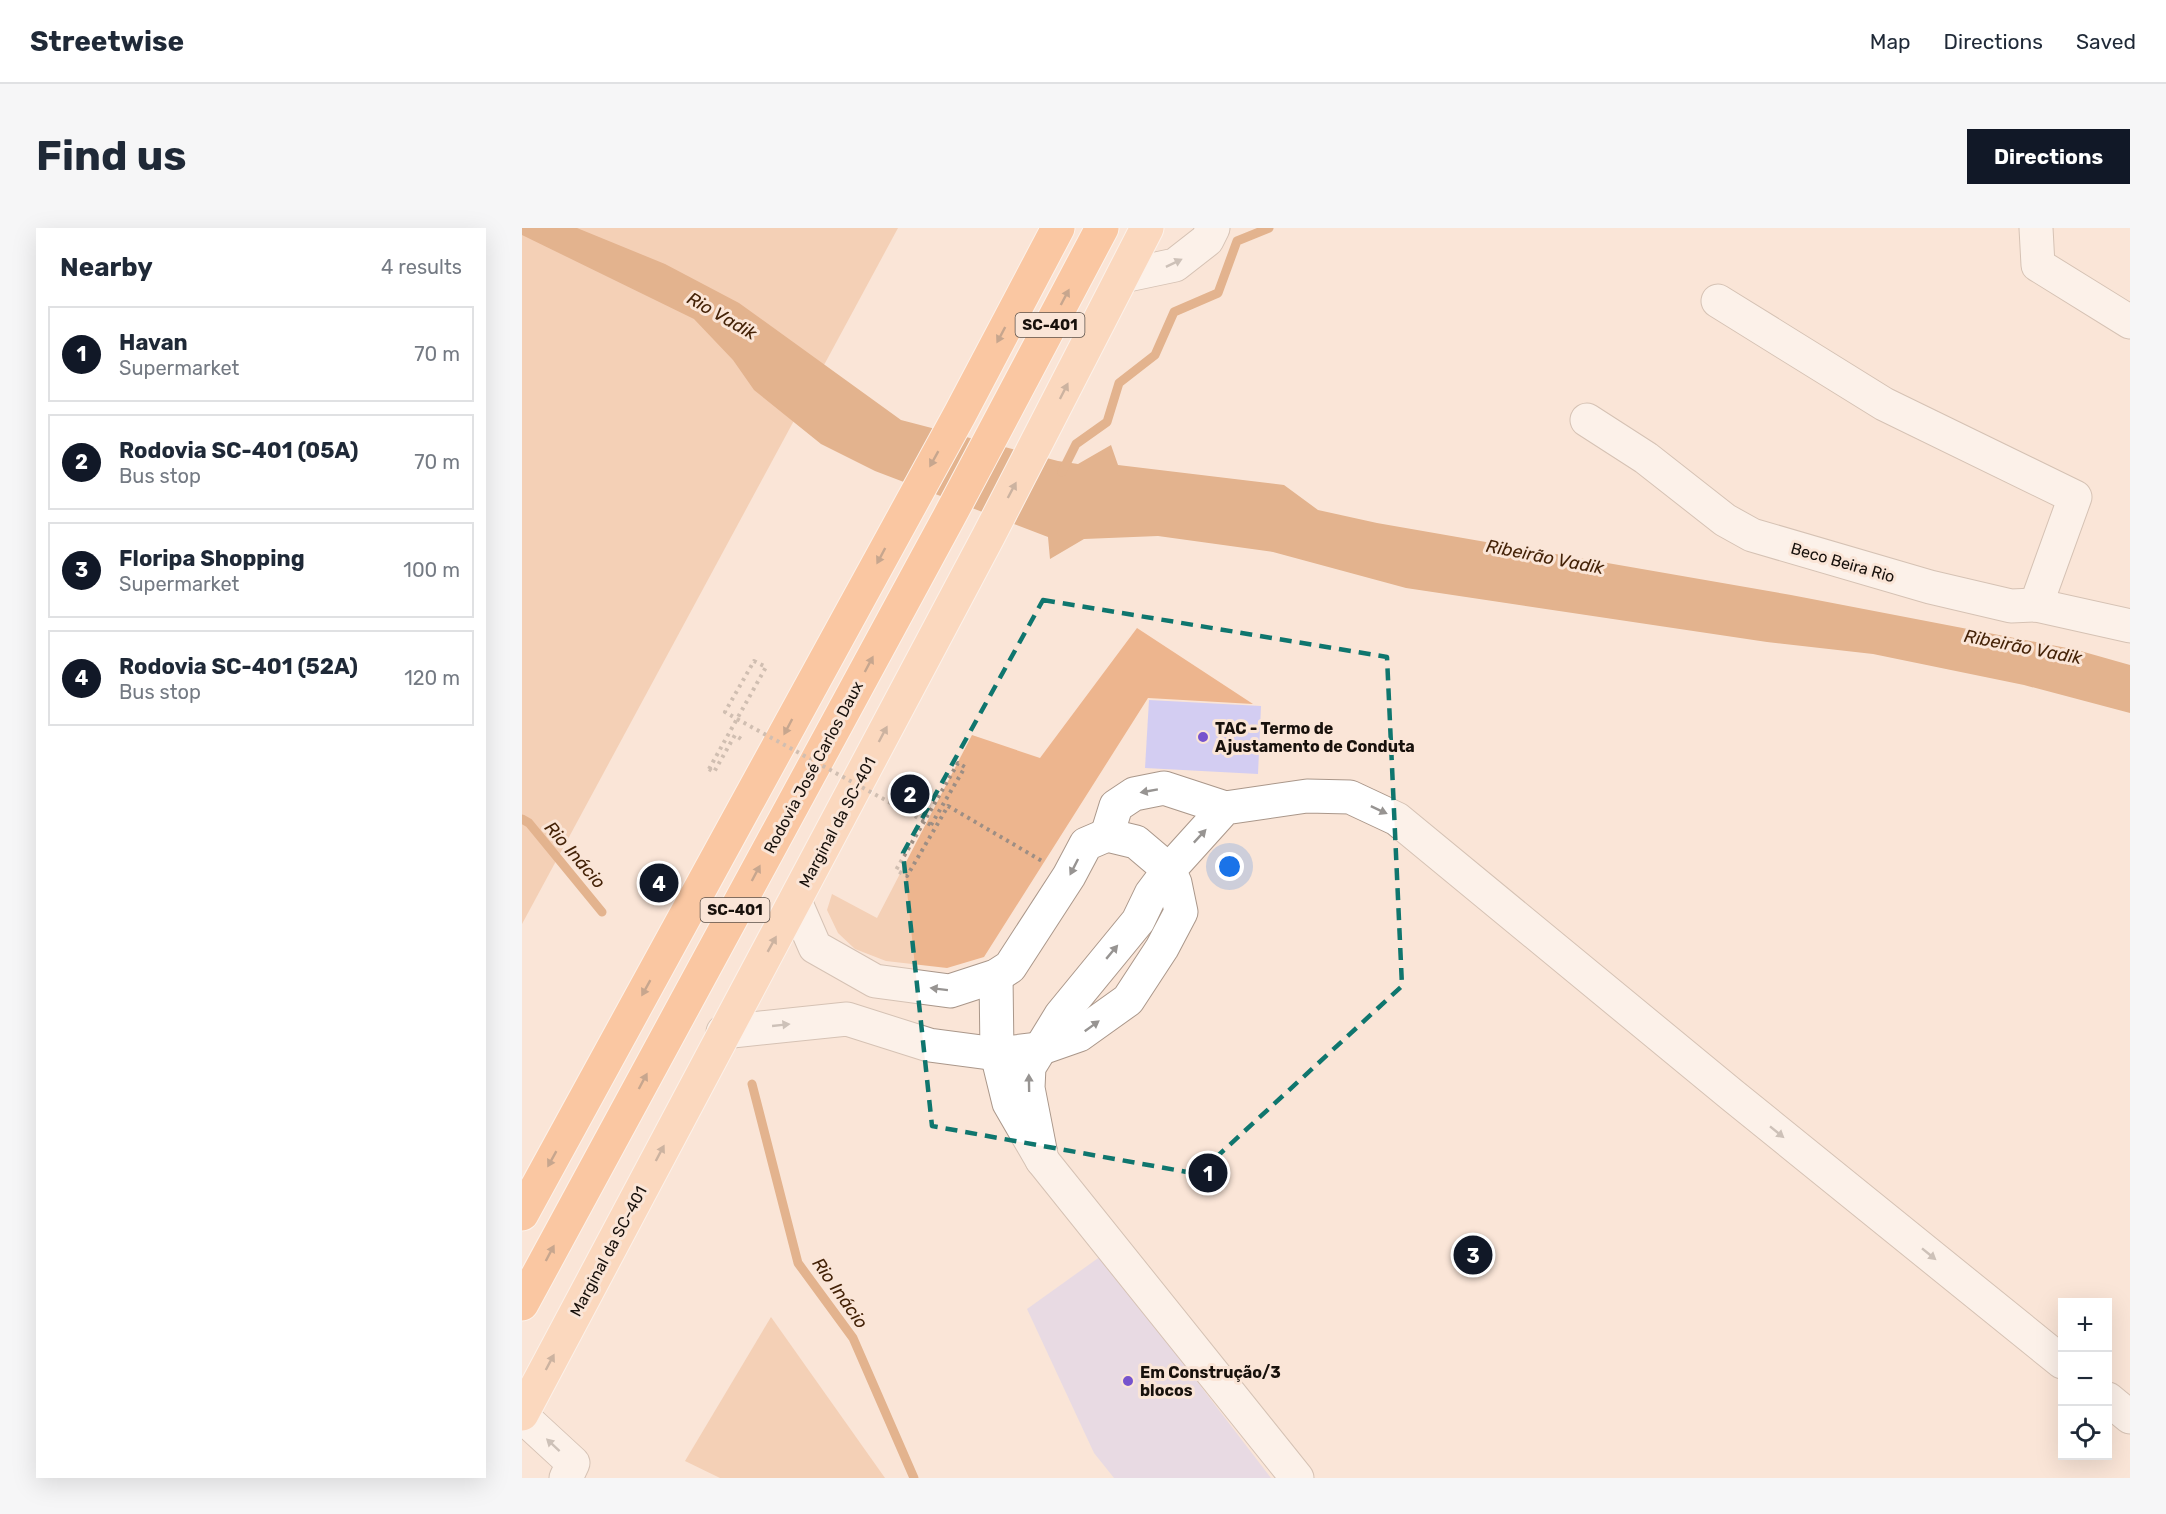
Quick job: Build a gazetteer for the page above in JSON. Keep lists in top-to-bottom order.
{
  "streets": {
    "highway": ["SC-401", "Rodovia José Carlos Daux"],
    "main road": ["Marginal da SC-401"],
    "lane": ["Beco Beira Rio"]
  },
  "one_way": ["Marginal da SC-401"],
  "water": ["Rio Vadik", "Ribeirão Vadik", "Rio Inácio"],
  "places": ["TAC - Termo de Ajustamento de Conduta", "Em Construção/3 blocos"],
  "page": {
    "header": "Streetwise",
    "nav": ["Map", "Directions", "Saved"],
    "buttons": "Directions",
    "title": "Find us",
    "heading": ["Nearby", "4 results"],
    "list": [
      {
        "mark": "1",
        "name": "Havan",
        "note": "Supermarket",
        "value": "70 m"
      },
      {
        "mark": "2",
        "name": "Rodovia SC-401 (05A)",
        "note": "Bus stop",
        "value": "70 m"
      },
      {
        "mark": "3",
        "name": "Floripa Shopping",
        "note": "Supermarket",
        "value": "100 m"
      },
      {
        "mark": "4",
        "name": "Rodovia SC-401 (52A)",
        "note": "Bus stop",
        "value": "120 m"
      }
    ],
    "pins": [
      "2",
      "4",
      "1",
      "3"
    ],
    "map_buttons": ["+", "−"]
  }
}
